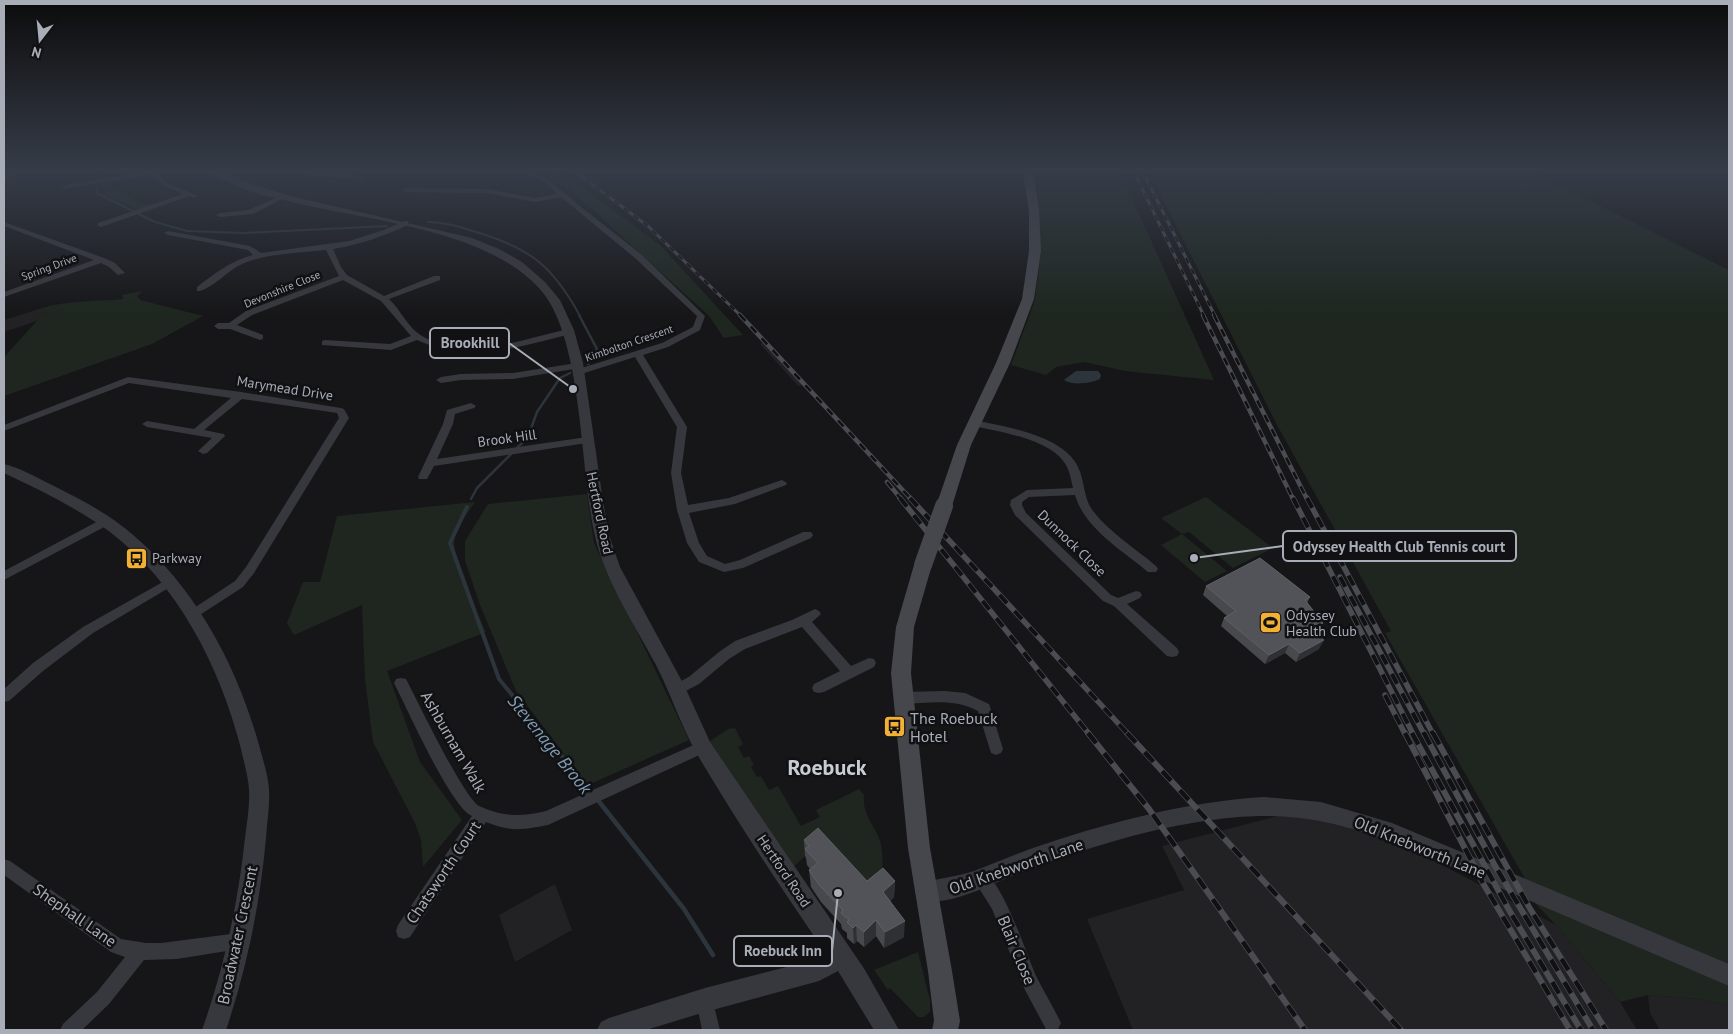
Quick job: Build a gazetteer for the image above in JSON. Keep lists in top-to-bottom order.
{
  "streets": {
    "street": [
      "Spring Drive",
      "Devonshire Close",
      "Kimbolton Crescent",
      "Marymead Drive",
      "Brook Hill",
      "Hertford Road",
      "Dunnock Close",
      "Ashburnam Walk",
      "Old Knebworth Lane",
      "Chatsworth Court",
      "Shephall Lane",
      "Broadwater Crescent",
      "Blair Close"
    ]
  },
  "crossings": [
    ["Kimbolton Crescent", "Hertford Road"],
    ["Marymead Drive", "Broadwater Crescent"],
    ["Brook Hill", "Hertford Road"],
    ["Hertford Road", "Ashburnam Walk"],
    ["Ashburnam Walk", "Chatsworth Court"],
    ["Old Knebworth Lane", "Blair Close"],
    ["Shephall Lane", "Broadwater Crescent"]
  ],
  "districts": ["Roebuck"],
  "water": ["Stevenage Brook"],
  "places": {
    "other": ["Brookhill", "Odyssey Health Club Tennis court", "Roebuck Inn"],
    "bus stop": ["Parkway", "The Roebuck Hotel"],
    "sports": ["Odyssey Health Club"]
  },
  "north": "bottom"
}
